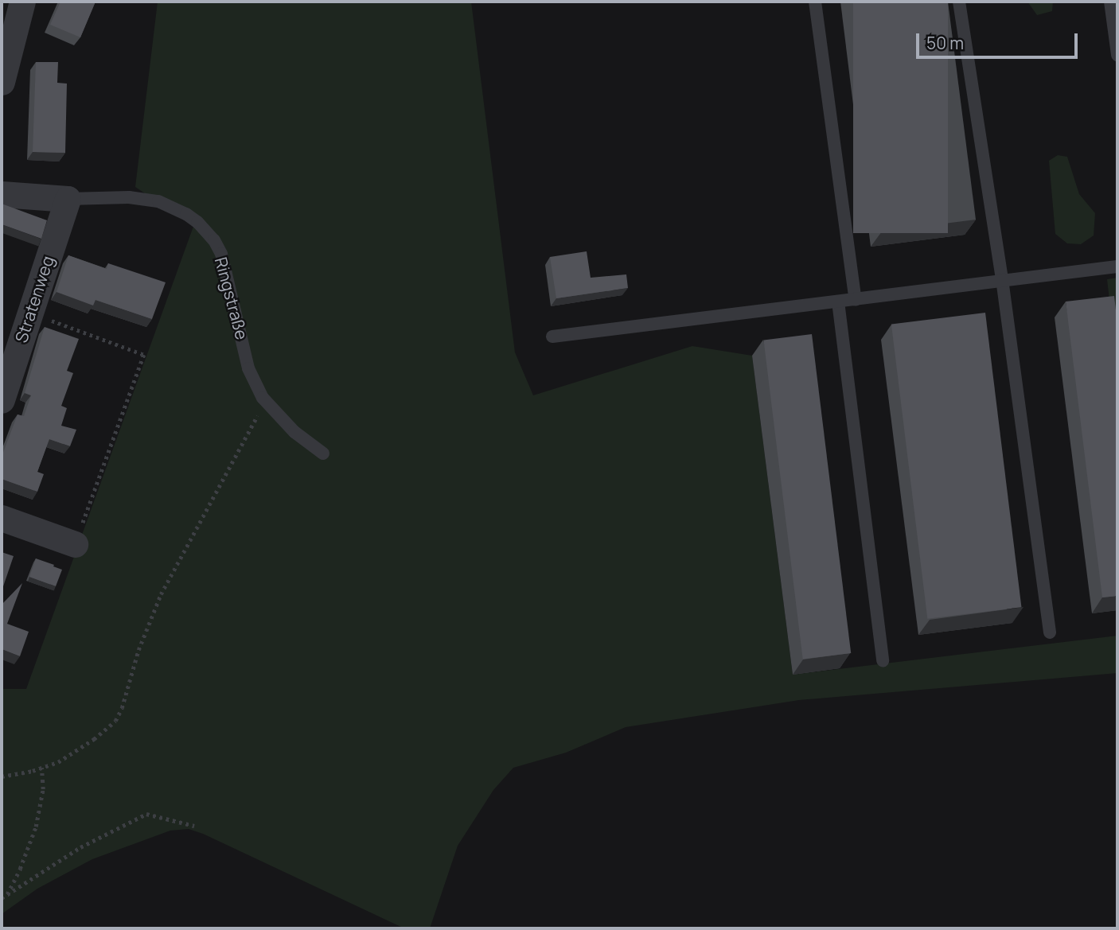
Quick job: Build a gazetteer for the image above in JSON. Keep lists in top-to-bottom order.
{
  "streets": {
    "street": ["Ringstraße", "Stratenweg"]
  },
  "crossings": [
    ["Ringstraße", "Stratenweg"]
  ],
  "scale_bar": "50 m"
}
